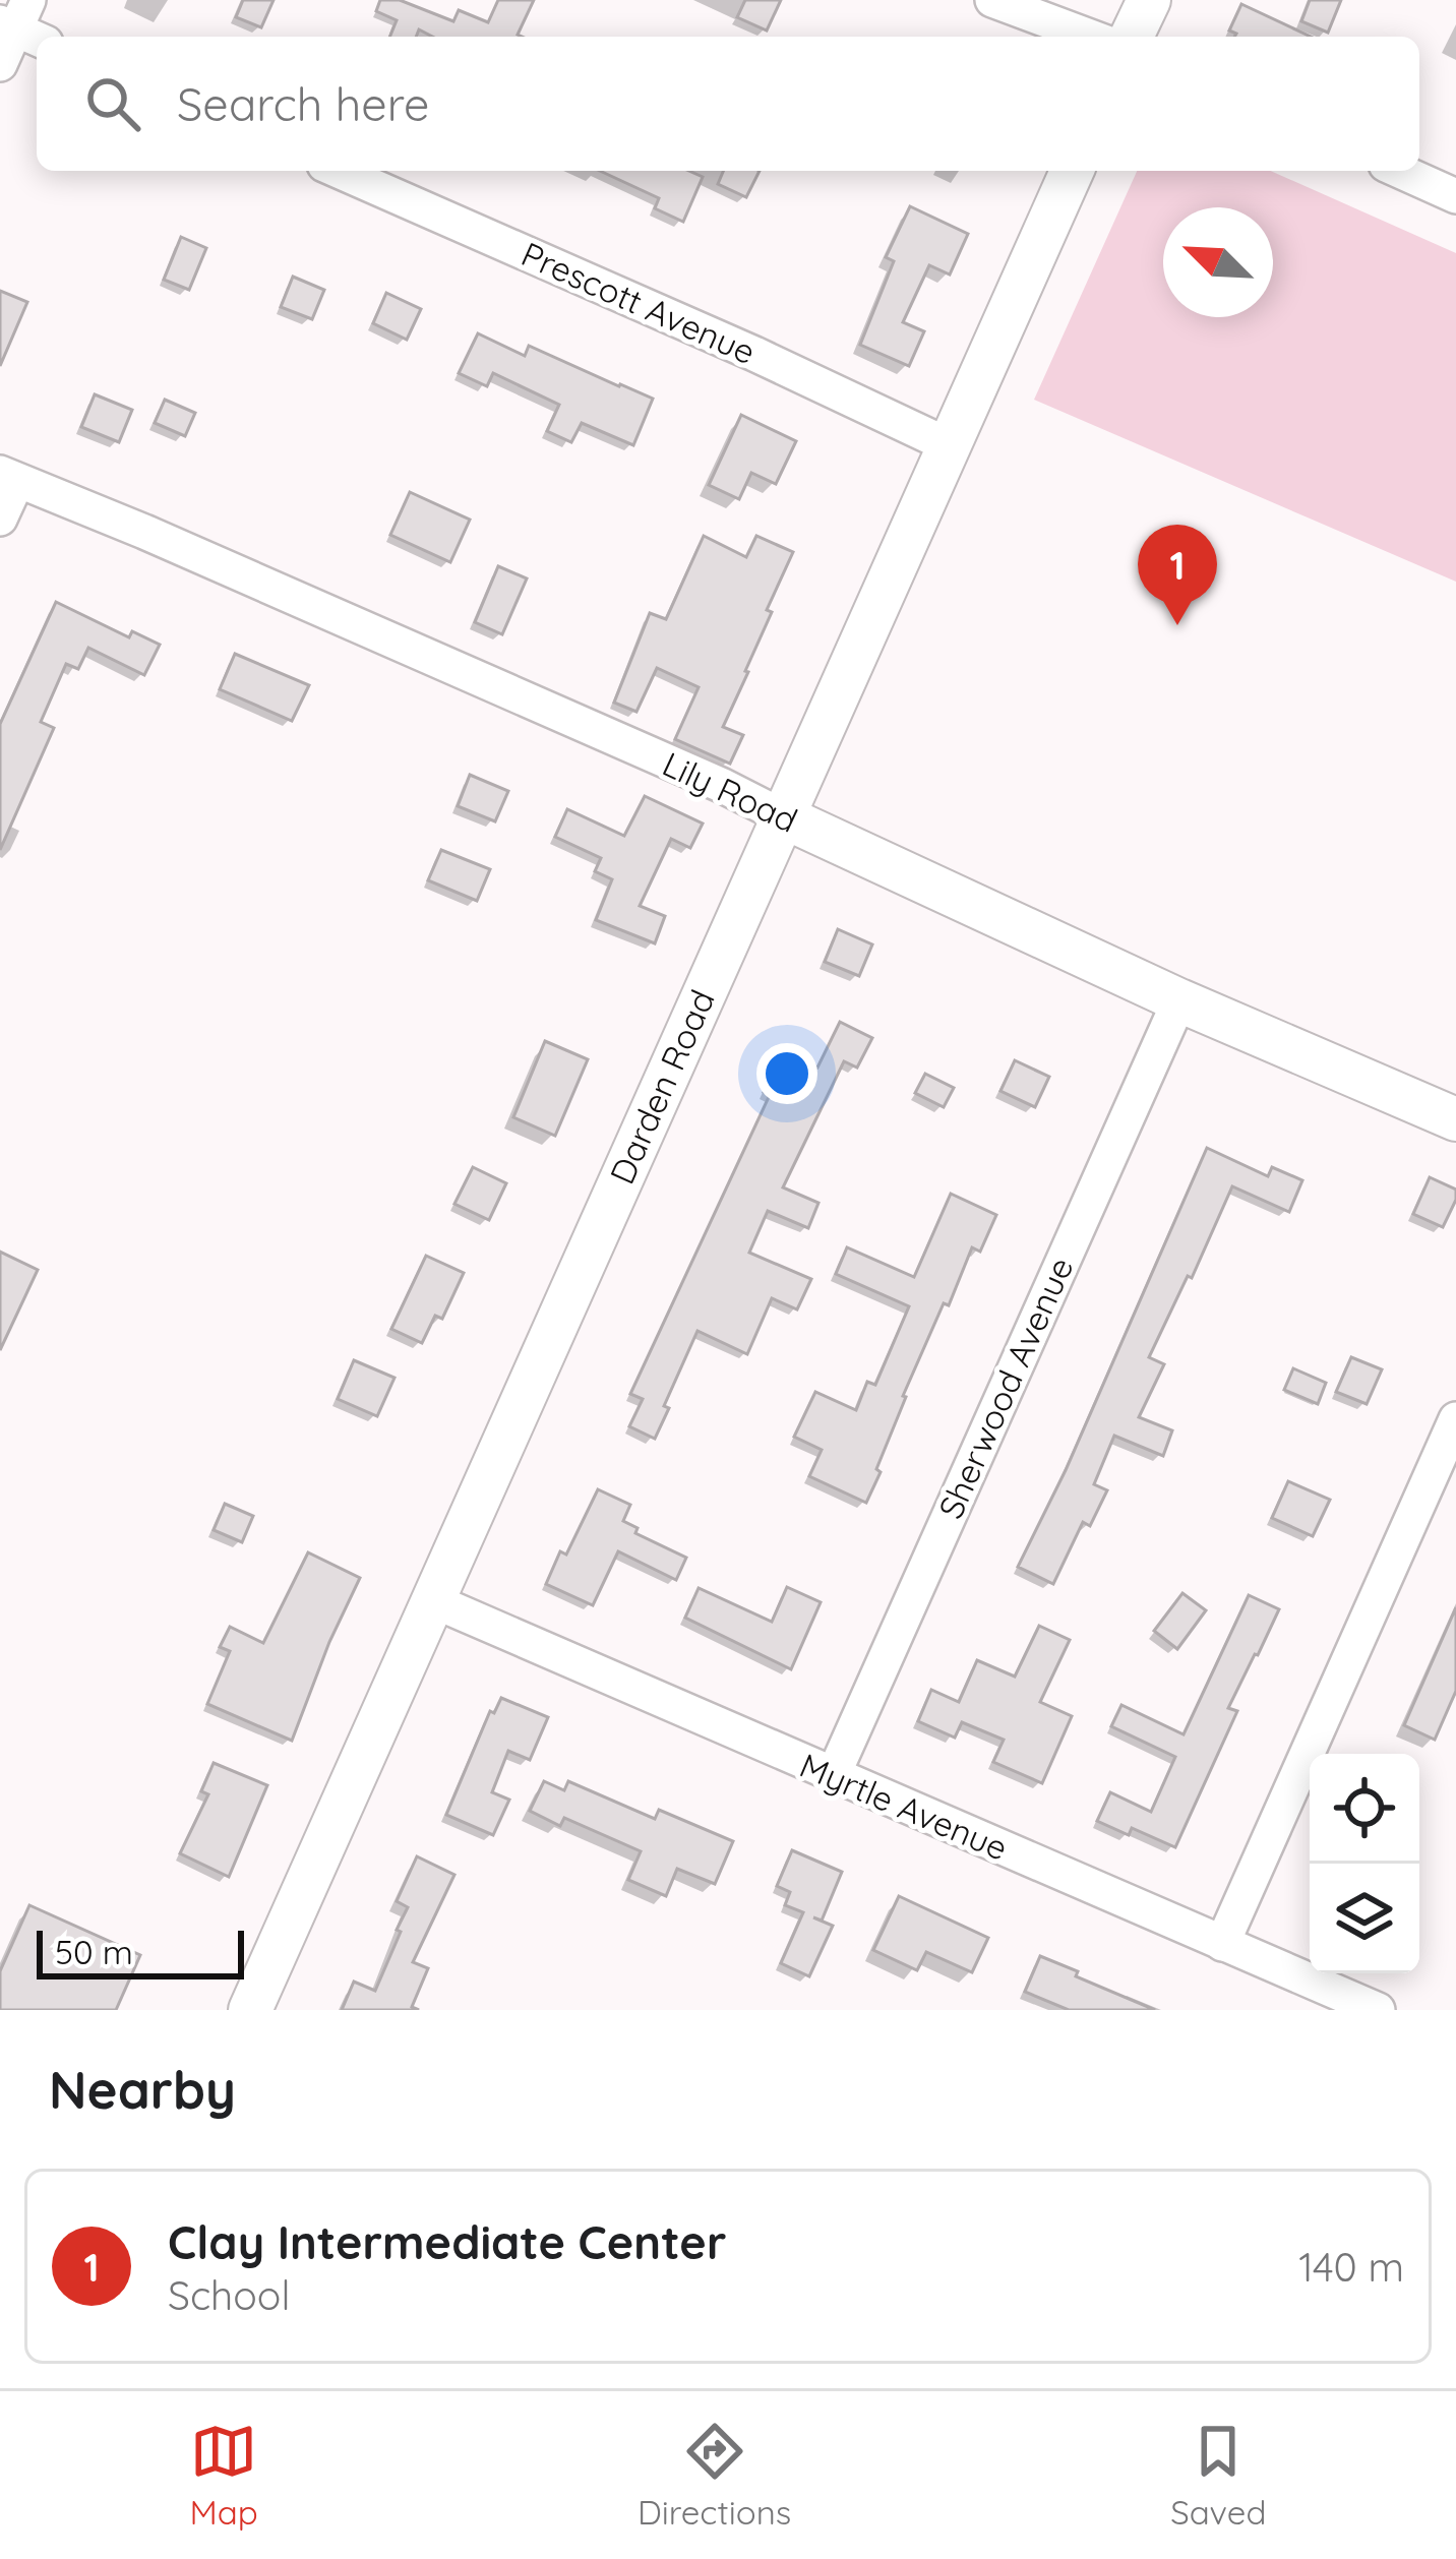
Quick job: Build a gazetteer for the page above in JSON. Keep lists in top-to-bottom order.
{
  "streets": {
    "street": [
      "Prescott Avenue",
      "Lily Road",
      "Darden Road",
      "Sherwood Avenue",
      "Myrtle Avenue"
    ]
  },
  "crossings": [
    ["Prescott Avenue", "Darden Road"],
    ["Lily Road", "Darden Road"],
    ["Lily Road", "Sherwood Avenue"],
    ["Darden Road", "Myrtle Avenue"],
    ["Sherwood Avenue", "Myrtle Avenue"]
  ],
  "scale_bar": "50 m",
  "north": "top left",
  "page": {
    "search": "Search here",
    "pins": "1",
    "scale": "50 m",
    "heading": "Nearby",
    "list": [
      {
        "mark": "1",
        "name": "Clay Intermediate Center",
        "note": "School",
        "value": "140 m"
      }
    ],
    "nav": ["Map", "Directions", "Saved"]
  }
}
